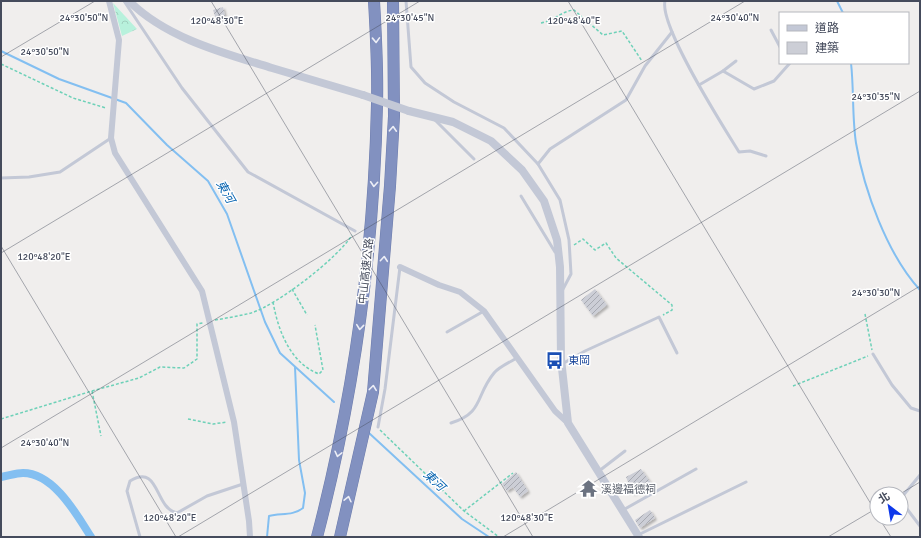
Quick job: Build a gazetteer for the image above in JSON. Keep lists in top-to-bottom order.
{
  "streets": {
    "highway": ["中山高速公路"]
  },
  "water": ["東河"],
  "places": {
    "bus stop": ["東岡"],
    "temple": ["溪邊福德祠"]
  },
  "legend": ["道路", "建築"],
  "north": "top left",
  "coordinates": [
    "24°30'50\"N",
    "24°30'45\"N",
    "24°30'40\"N",
    "120°48'30\"E",
    "120°48'40\"E",
    "24°30'35\"N",
    "120°48'20\"E",
    "24°30'30\"N"
  ]
}
